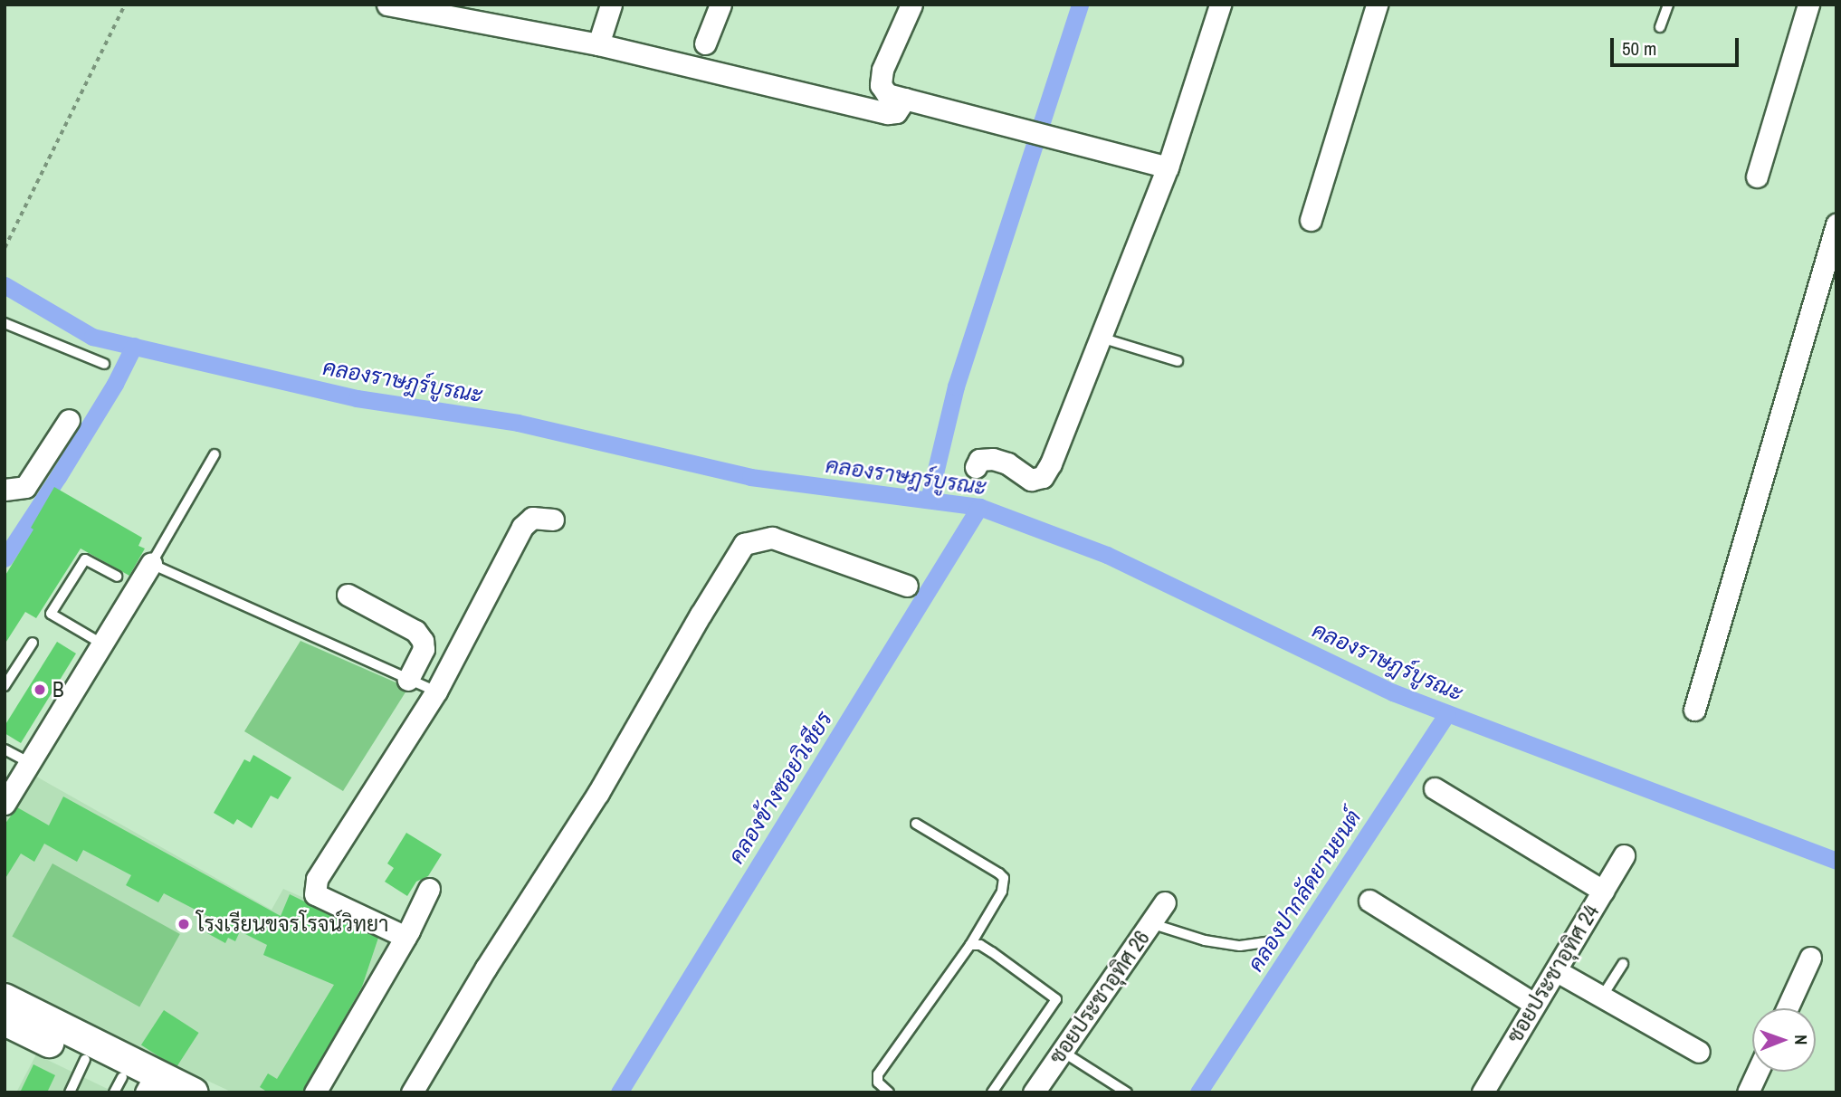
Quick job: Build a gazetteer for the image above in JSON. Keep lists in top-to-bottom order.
{
  "streets": {
    "street": ["ซอยประชาอุทิศ 24", "ซอยประชาอุทิศ 26"]
  },
  "water": ["คลองราษฎร์บูรณะ", "คลองข้างซอยวิเชียร", "คลองปากลัดยานยนต์"],
  "places": ["B", "โรงเรียนขจรโรจน์วิทยา"],
  "scale_bar": "50 m",
  "north": "right"
}
